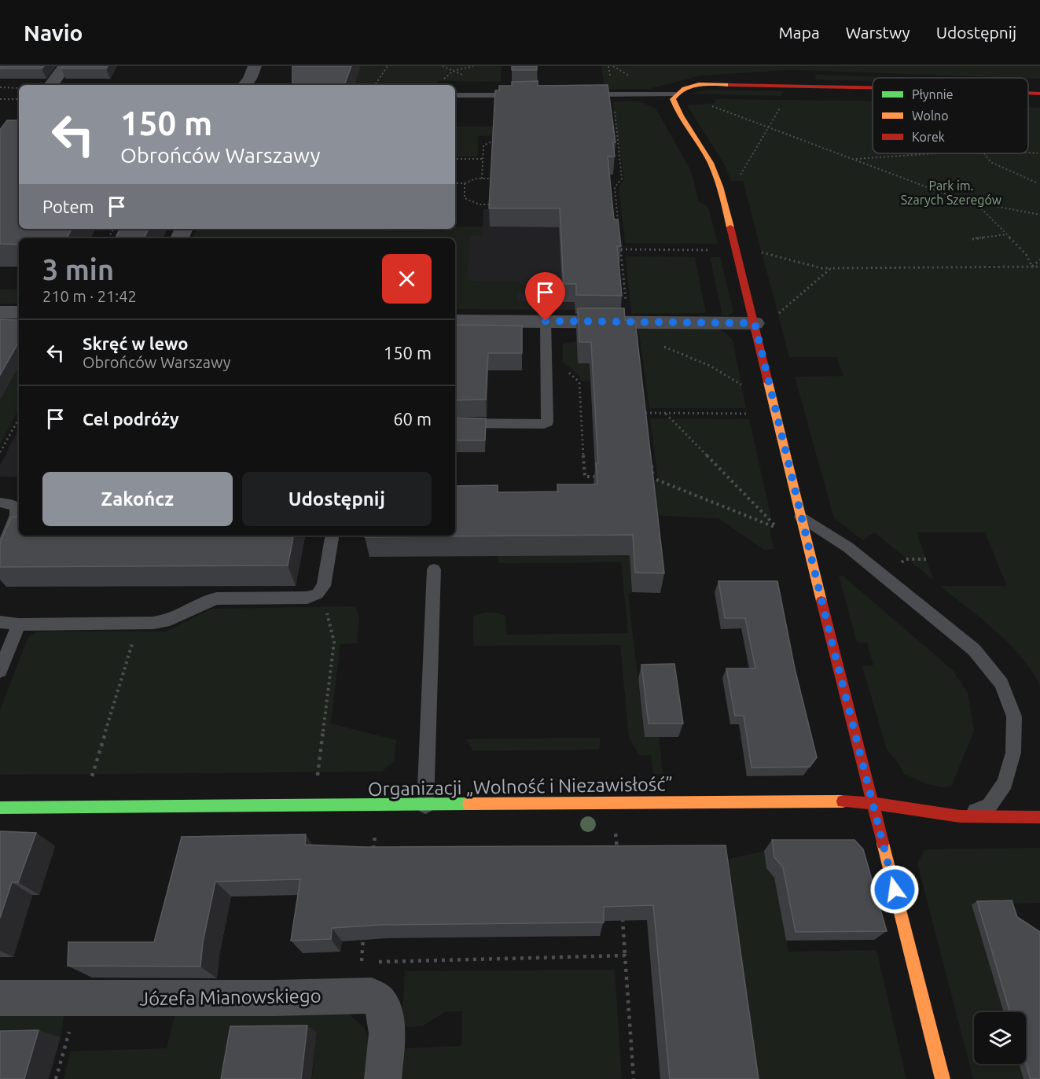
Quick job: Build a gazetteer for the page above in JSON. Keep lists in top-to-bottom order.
{
  "streets": {
    "street": ["Organizacji „Wolność i Niezawisłość”", "Józefa Mianowskiego"]
  },
  "parks": ["Park im. Szarych Szeregów"],
  "legend": ["Płynnie", "Wolno", "Korek"],
  "page": {
    "header": "Navio",
    "nav": ["Mapa", "Warstwy", "Udostępnij"],
    "turn": ["150 m", "Obrońców Warszawy"],
    "then": "Potem",
    "heading": ["3 min", "210 m · 21:42"],
    "list": [
      {
        "name": "Skręć w lewo",
        "note": "Obrońców Warszawy",
        "value": "150 m"
      },
      {
        "name": "Cel podróży",
        "value": "60 m"
      }
    ],
    "buttons": ["Zakończ", "Udostępnij"]
  }
}
